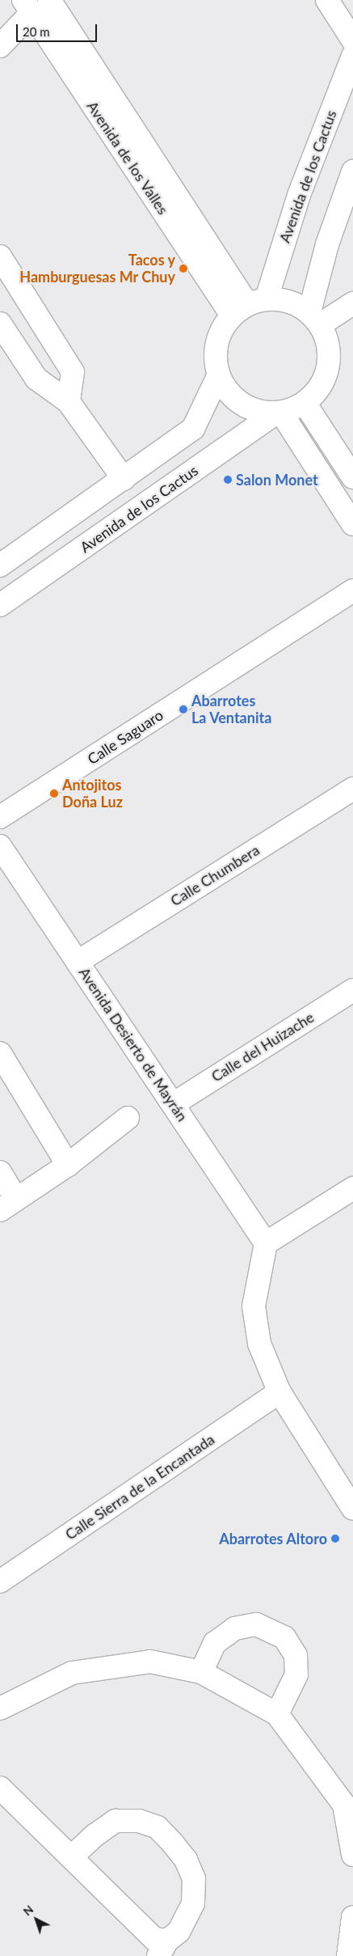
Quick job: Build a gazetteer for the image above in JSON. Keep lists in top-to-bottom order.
{
  "streets": {
    "street": [
      "Avenida de los Valles",
      "Avenida de los Cactus",
      "Calle Saguaro",
      "Calle Chumbera",
      "Avenida Desierto de Mayrán",
      "Calle del Huizache",
      "Calle Sierra de la Encantada"
    ]
  },
  "crossings": [
    ["Avenida de los Valles", "Avenida de los Cactus"],
    ["Calle Chumbera", "Avenida Desierto de Mayrán"],
    ["Avenida Desierto de Mayrán", "Calle del Huizache"]
  ],
  "places": [
    "Tacos y Hamburguesas Mr Chuy",
    "Salon Monet",
    "Abarrotes La Ventanita",
    "Antojitos Doña Luz",
    "Abarrotes Altoro"
  ],
  "scale_bar": "20 m",
  "north": "top left"
}
